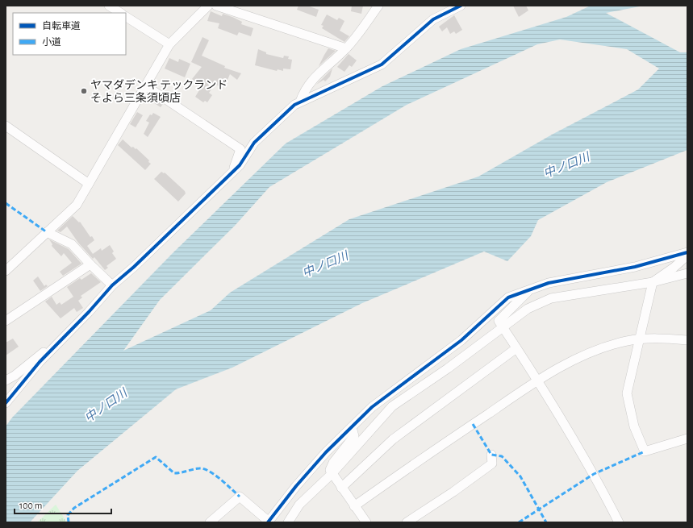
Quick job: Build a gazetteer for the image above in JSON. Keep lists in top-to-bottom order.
{
  "water": ["中ノ口川"],
  "places": ["ヤマダデンキ テックランド そよら三条須頃店"],
  "legend": ["自転車道", "小道"],
  "scale_bar": "100 m"
}
